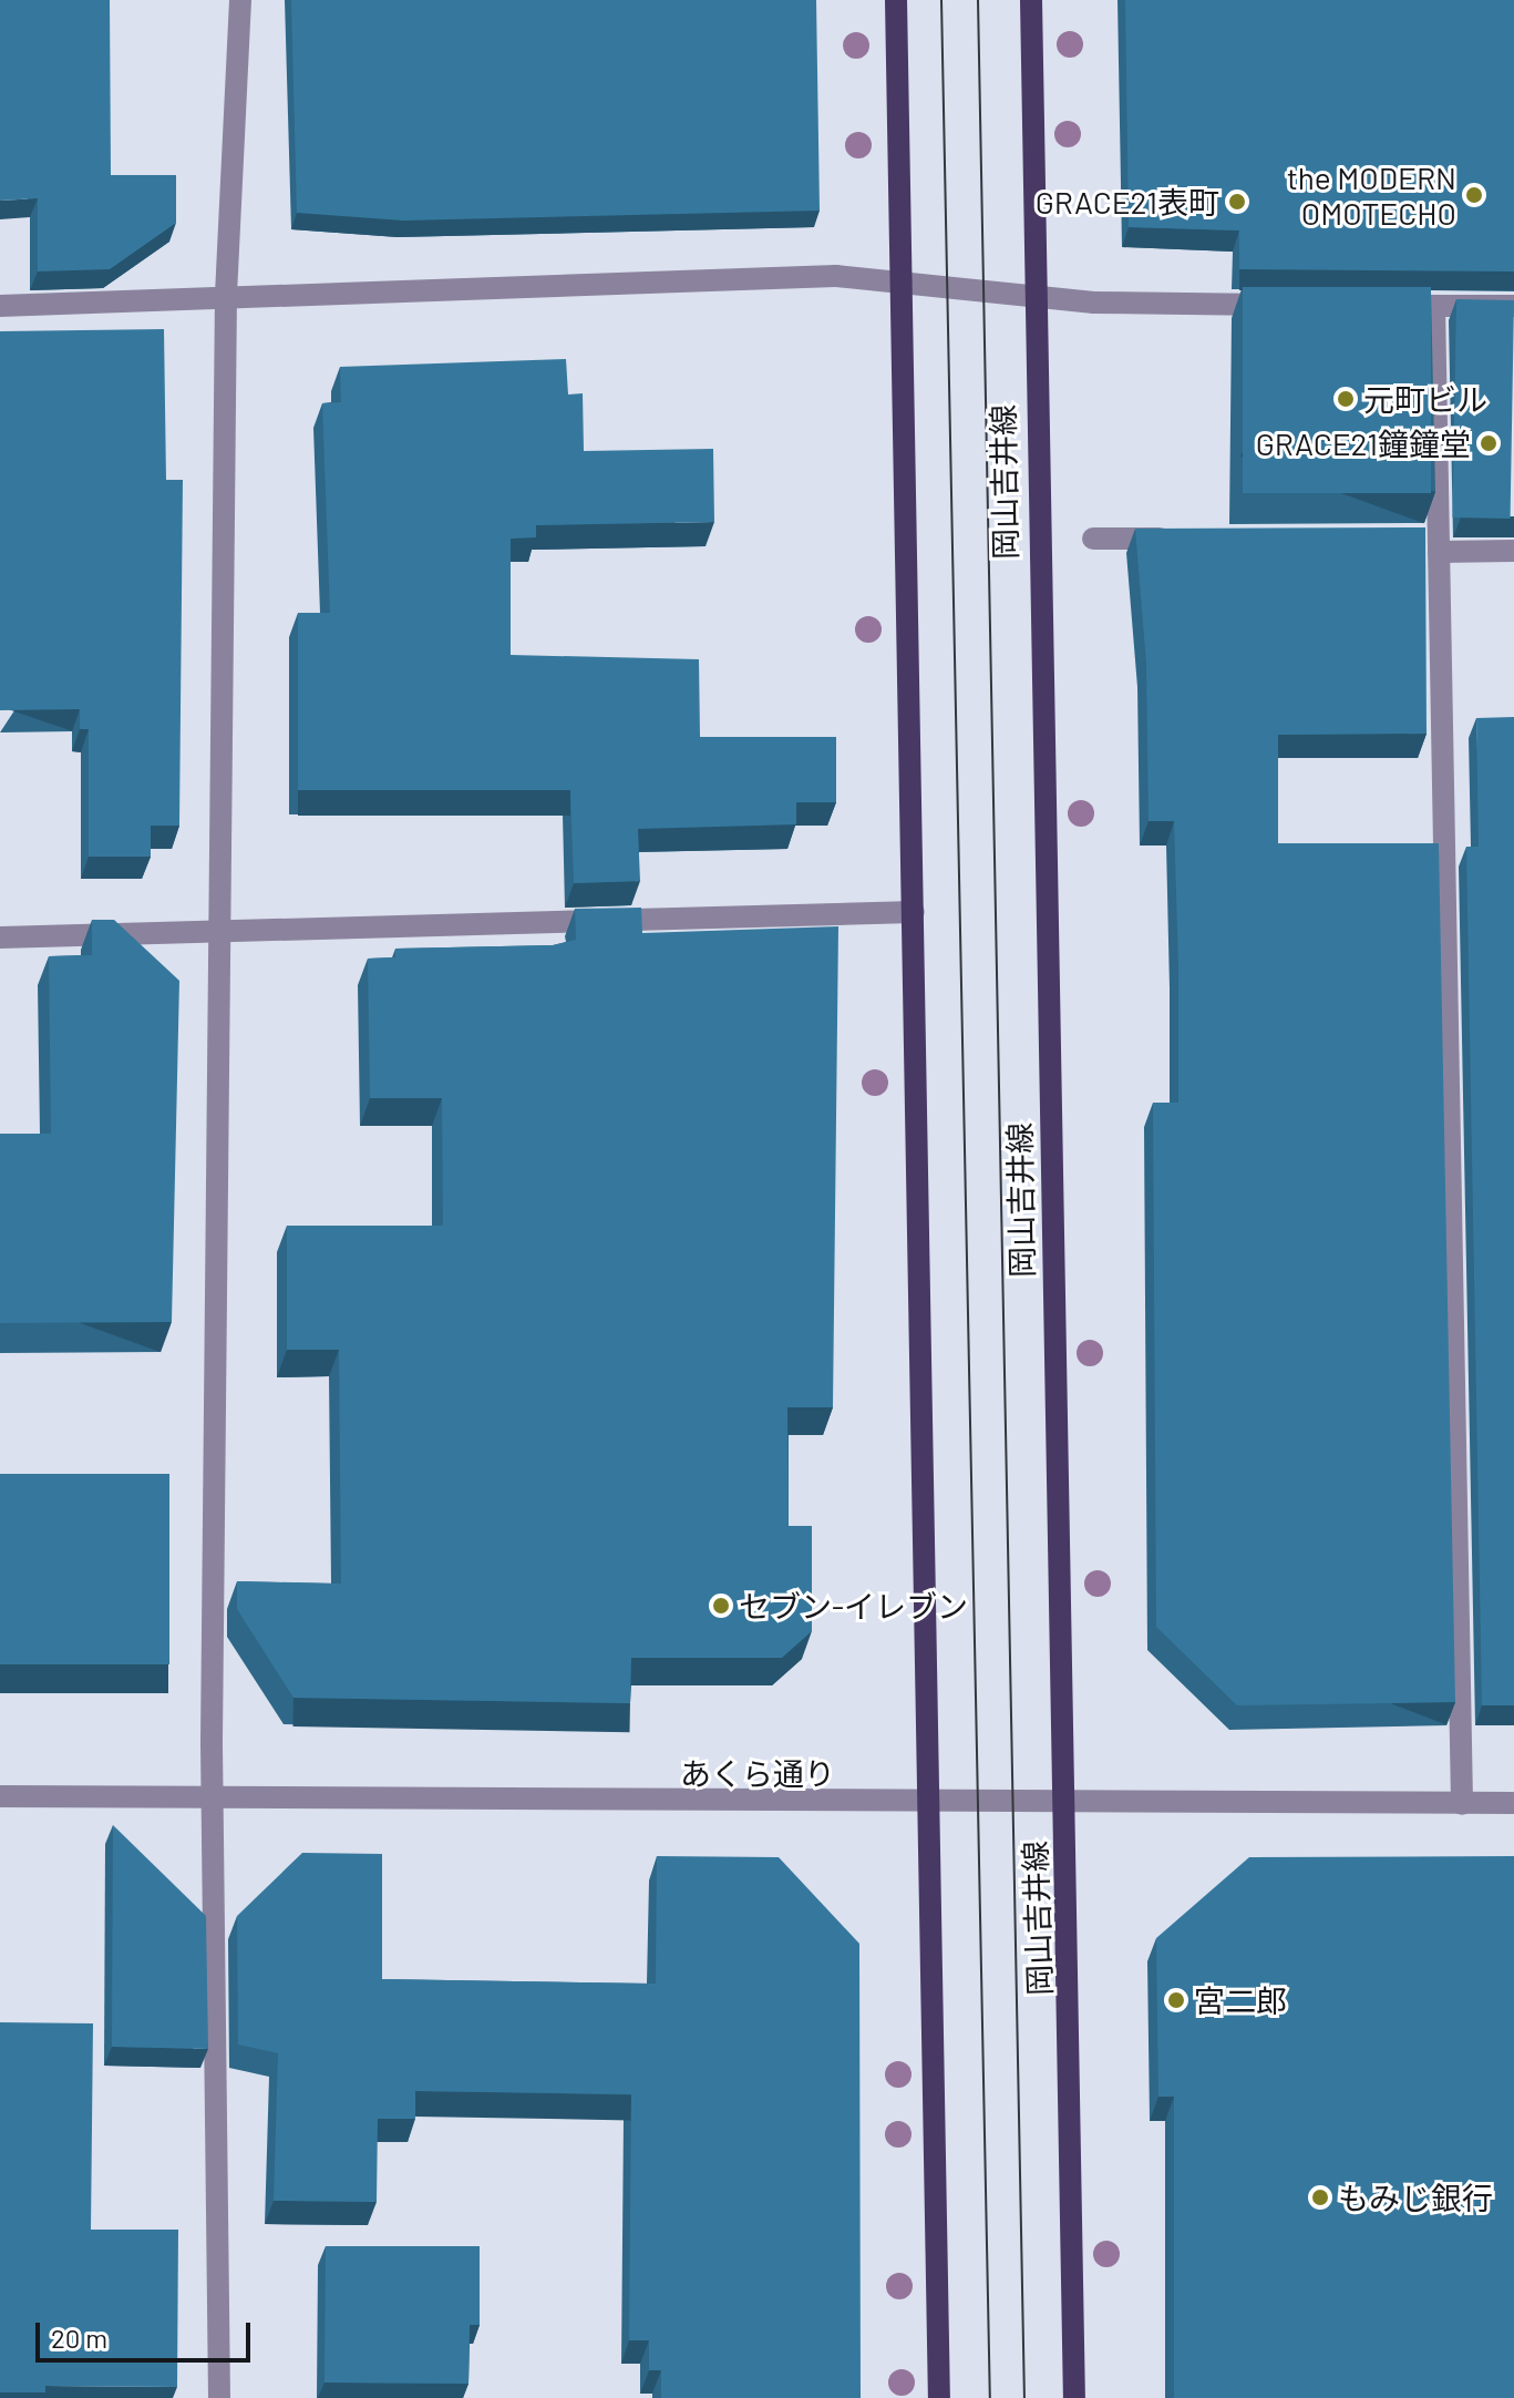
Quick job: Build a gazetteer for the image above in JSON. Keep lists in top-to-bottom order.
{
  "streets": {
    "main road": ["岡山吉井線"],
    "street": ["あくら通り"]
  },
  "crossings": [
    ["岡山吉井線", "あくら通り"]
  ],
  "places": [
    "the MODERN OMOTECHO",
    "GRACE21表町",
    "元町ビル",
    "GRACE21鐘鐘堂",
    "セブン-イレブン",
    "宮二郎",
    "もみじ銀行"
  ],
  "scale_bar": "20 m"
}
